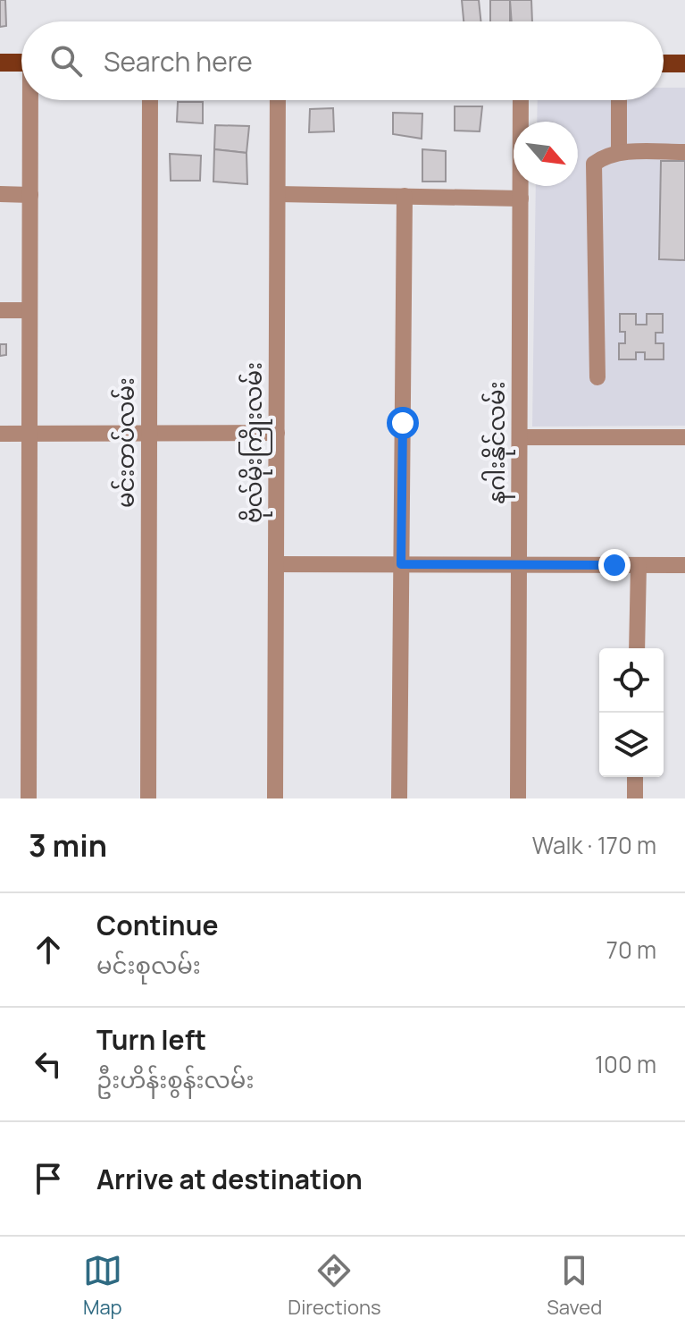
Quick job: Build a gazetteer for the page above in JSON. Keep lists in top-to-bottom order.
{
  "streets": {
    "street": ["မင်းတပ်လမ်း", "ဗိုလ်မိုးကြိုးလမ်း", "နဂါးနိုင်လမ်း"]
  },
  "north": "bottom right",
  "page": {
    "search": "Search here",
    "heading": ["3 min", "Walk · 170 m"],
    "list": [
      ["Continue", "မင်းစုလမ်း", "70 m"],
      ["Turn left", "ဦးဟိန်းစွန်းလမ်း", "100 m"],
      "Arrive at destination"
    ],
    "nav": ["Map", "Directions", "Saved"]
  }
}
